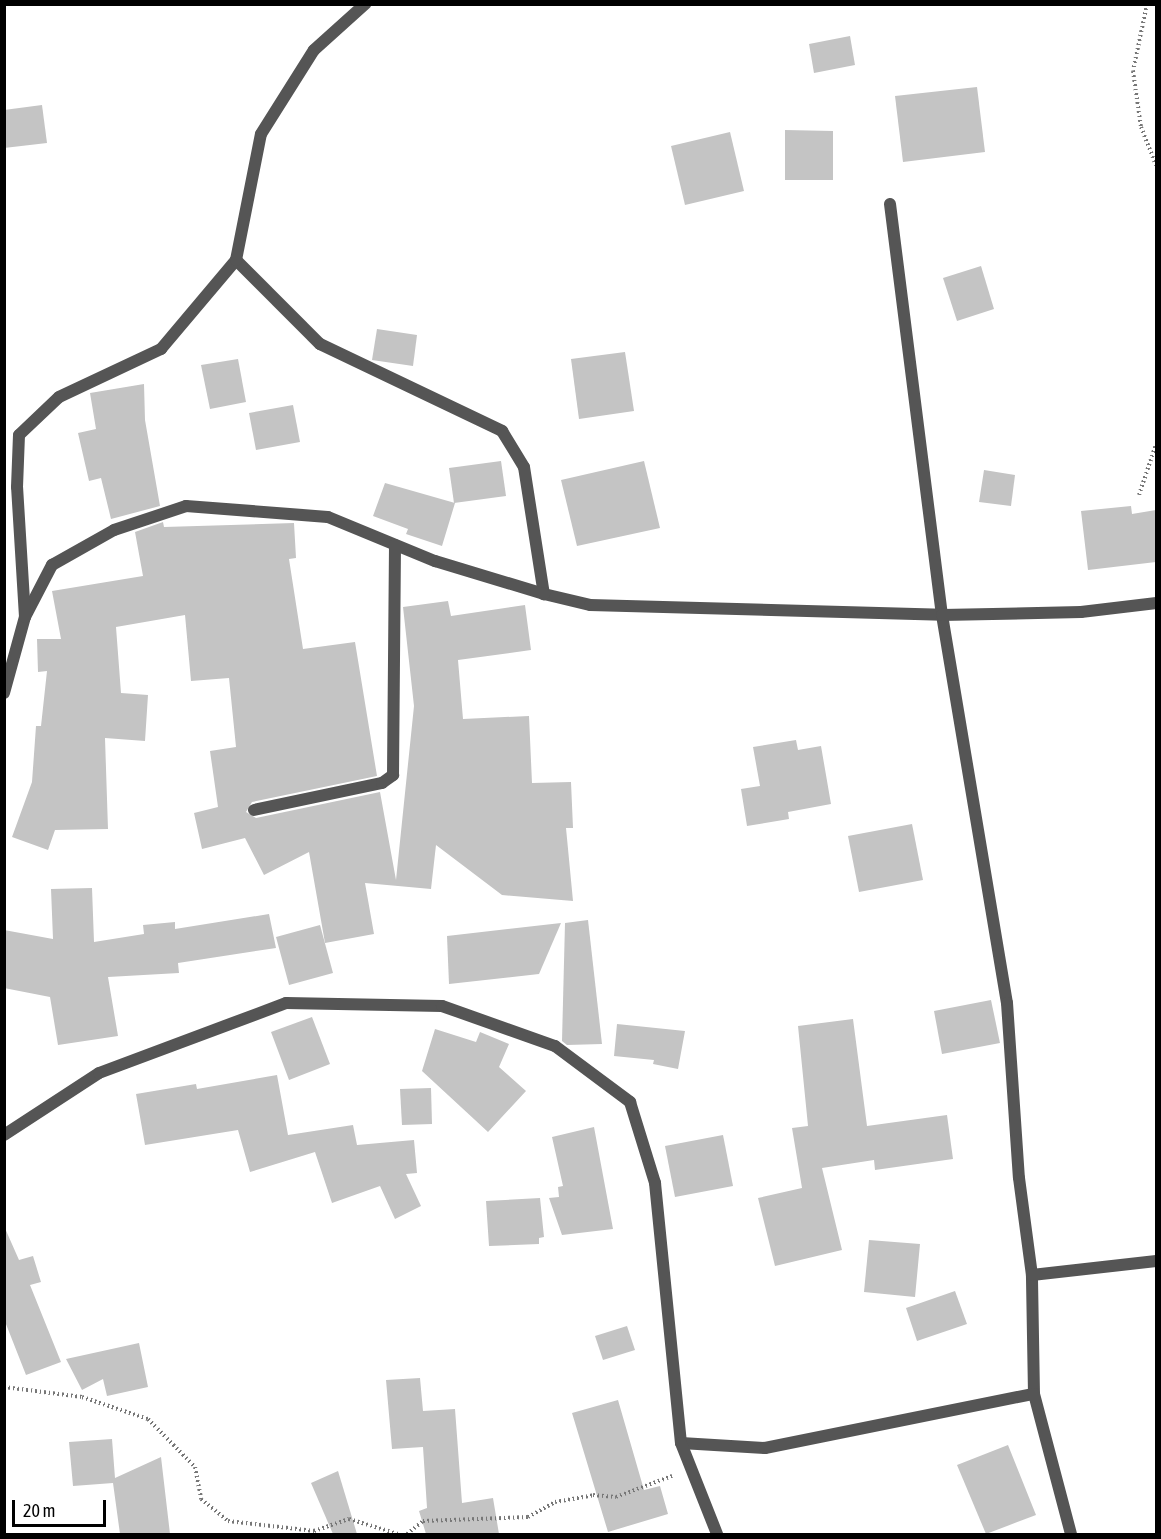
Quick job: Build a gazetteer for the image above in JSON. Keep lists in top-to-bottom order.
{
  "scale_bar": "20 m"
}
